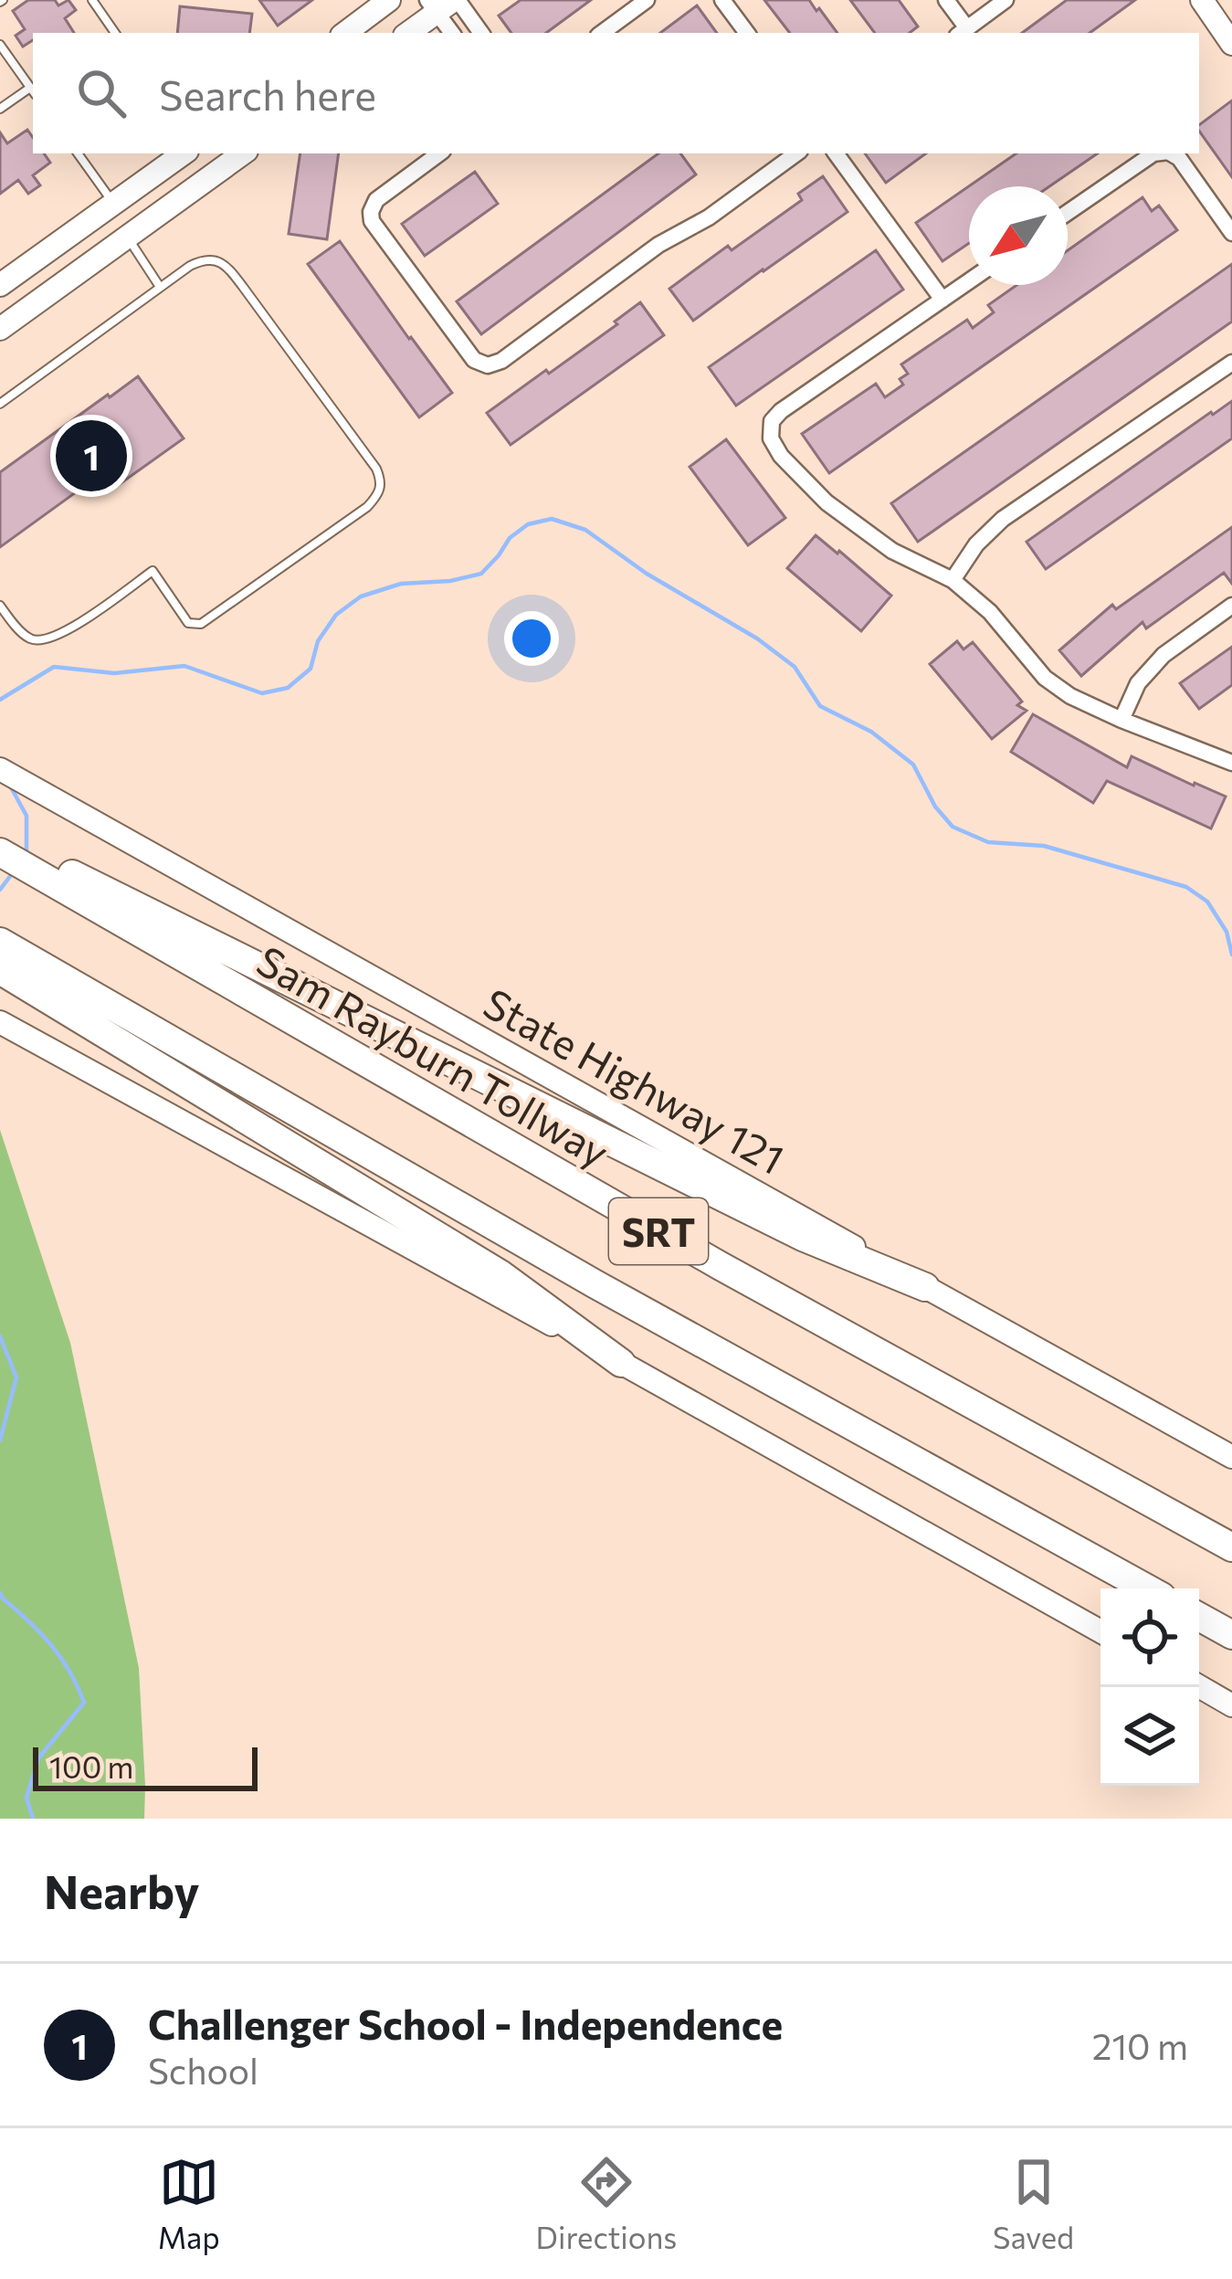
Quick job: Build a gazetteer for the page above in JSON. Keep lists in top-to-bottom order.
{
  "streets": {
    "highway": ["Sam Rayburn Tollway", "SRT"],
    "main road": ["State Highway 121"]
  },
  "scale_bar": "100 m",
  "north": "bottom left",
  "page": {
    "search": "Search here",
    "pins": "1",
    "scale": "100 m",
    "heading": "Nearby",
    "list": [
      {
        "mark": "1",
        "name": "Challenger School - Independence",
        "note": "School",
        "value": "210 m"
      }
    ],
    "nav": ["Map", "Directions", "Saved"]
  }
}
